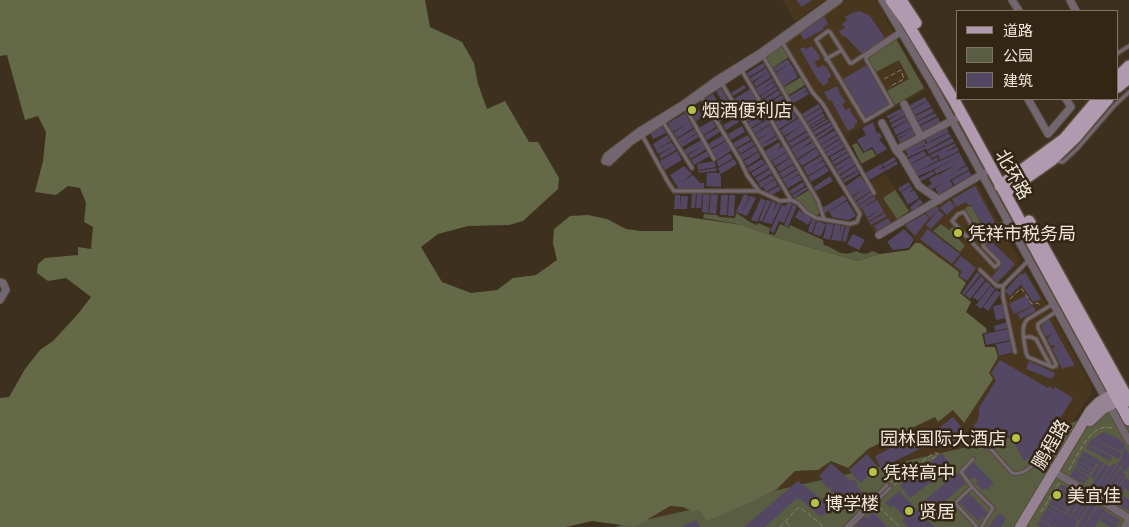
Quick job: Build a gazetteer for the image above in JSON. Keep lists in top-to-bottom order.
{
  "streets": {
    "main road": ["北环路", "鹏程路"]
  },
  "crossings": [
    ["北环路", "鹏程路"]
  ],
  "places": [
    "烟酒便利店",
    "凭祥市税务局",
    "园林国际大酒店",
    "凭祥高中",
    "美宜佳",
    "博学楼",
    "贤居"
  ],
  "legend": ["道路", "公园", "建筑"]
}
